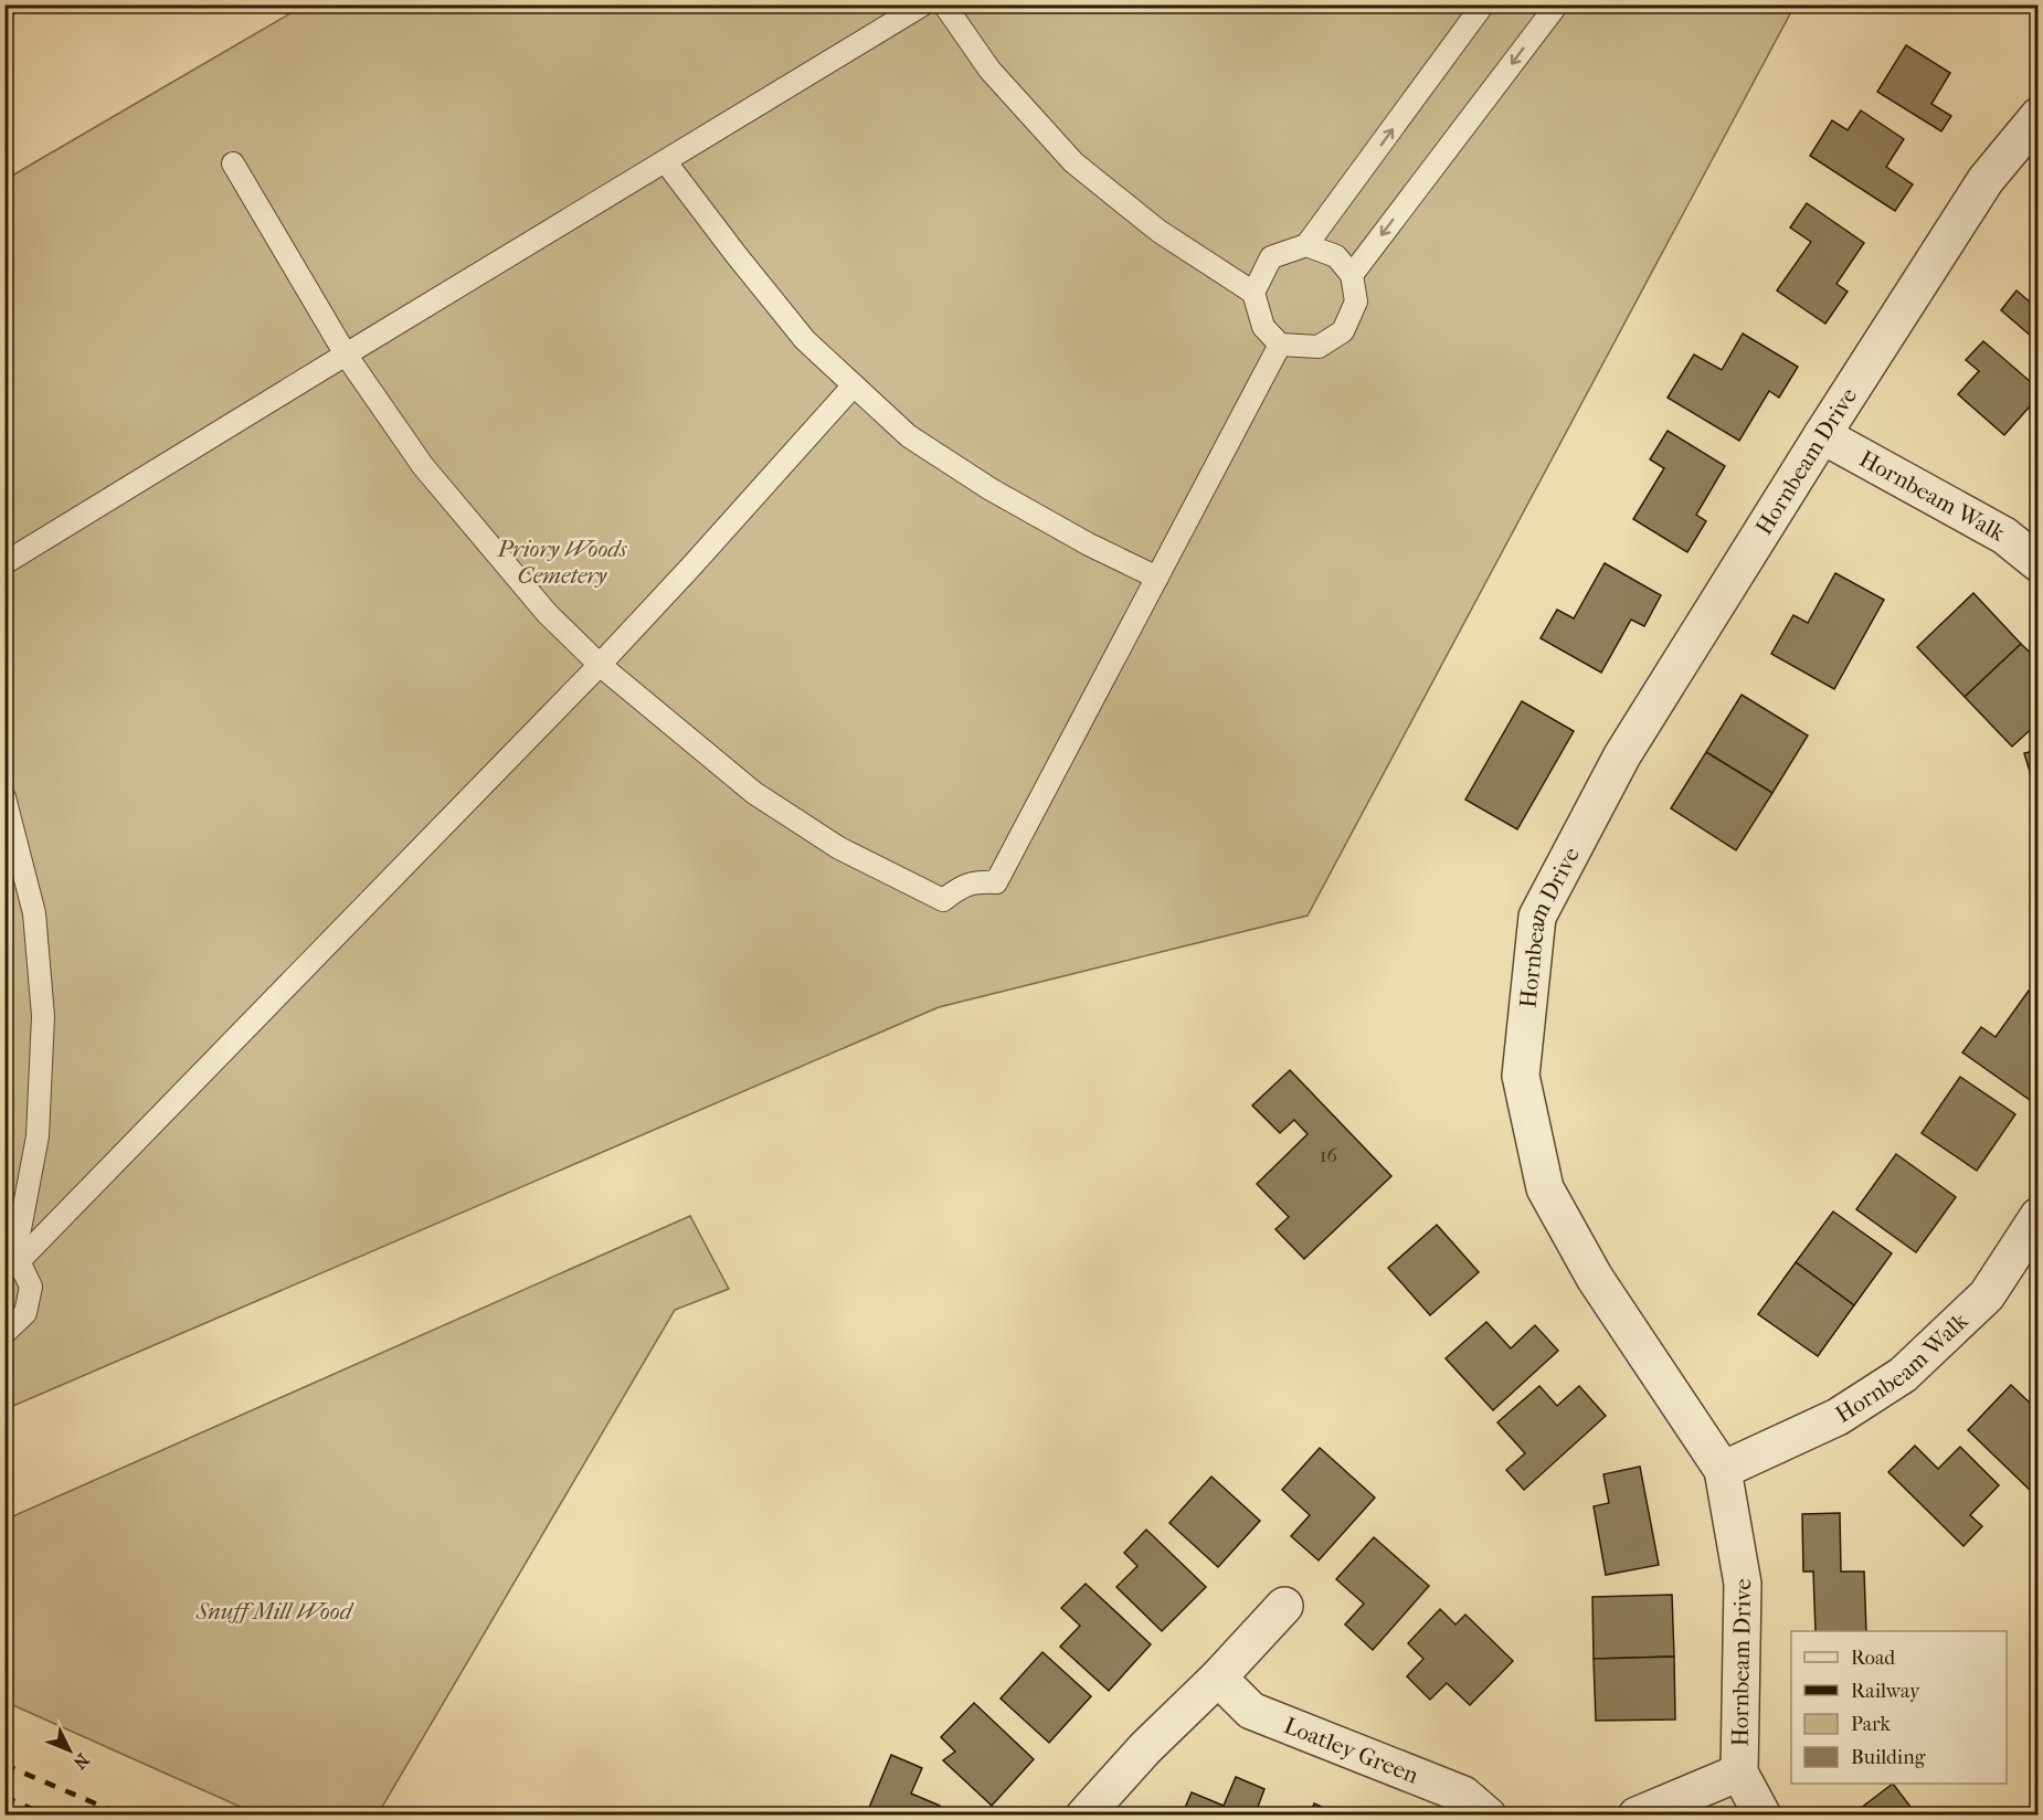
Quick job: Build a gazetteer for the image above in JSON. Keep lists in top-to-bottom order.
{
  "streets": {
    "street": ["Hornbeam Drive", "Hornbeam Walk", "Loatley Green"]
  },
  "crossings": [
    ["Hornbeam Drive", "Hornbeam Walk"]
  ],
  "parks": ["Priory Woods Cemetery", "Snuff Mill Wood"],
  "house_numbers": ["16"],
  "legend": [
    "Road",
    "Railway",
    "Park",
    "Building"
  ],
  "north": "bottom right"
}
